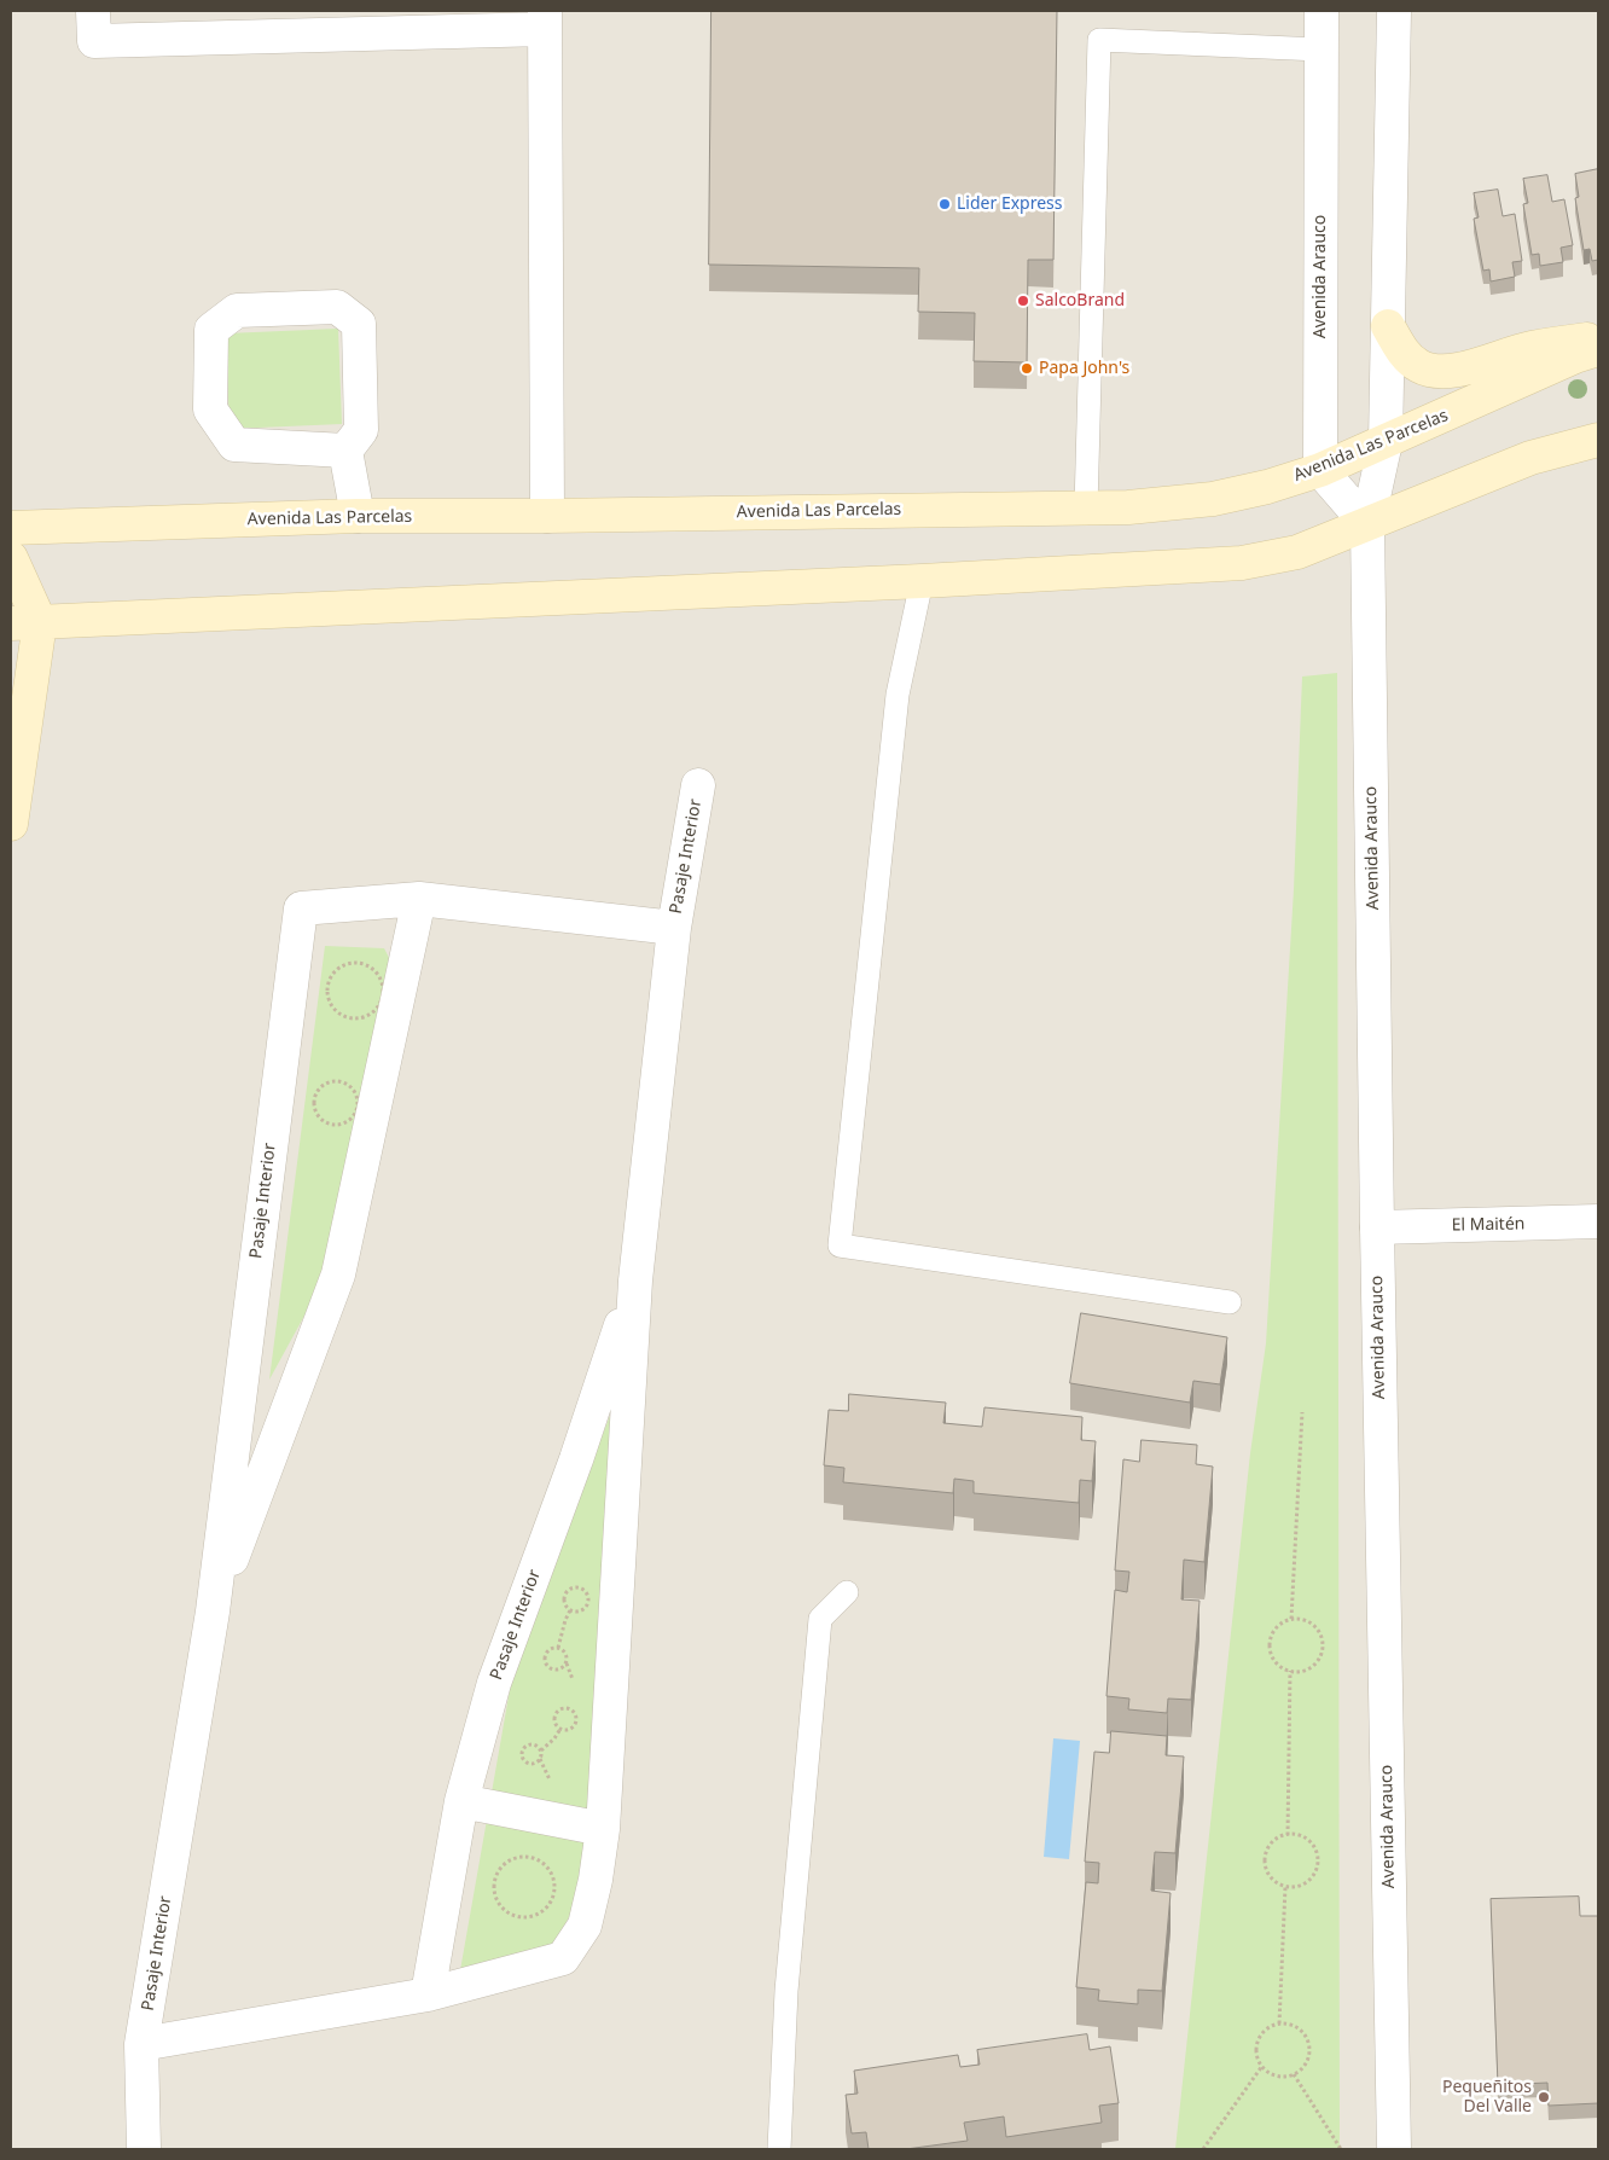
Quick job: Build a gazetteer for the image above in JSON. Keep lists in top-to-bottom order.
{
  "streets": {
    "main road": ["Avenida Las Parcelas"],
    "street": ["Avenida Arauco", "Pasaje Interior", "El Maitén"]
  },
  "crossings": [
    ["Avenida Arauco", "Avenida Las Parcelas"],
    ["Avenida Arauco", "El Maitén"]
  ],
  "places": [
    "Lider Express",
    "SalcoBrand",
    "Papa John's",
    "Pequeñitos Del Valle"
  ]
}
